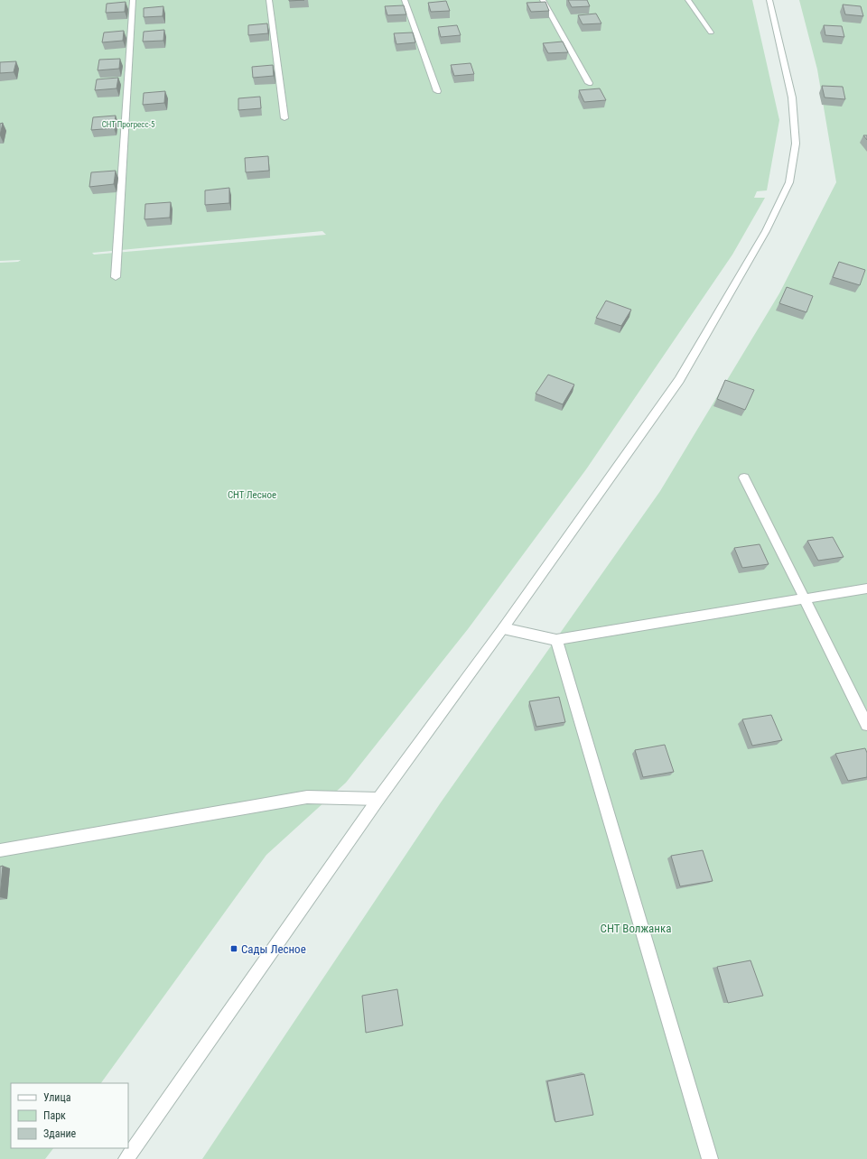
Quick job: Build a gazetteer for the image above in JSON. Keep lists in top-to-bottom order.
{
  "parks": ["СНТ Прогресс-5", "СНТ Лесное", "СНТ Волжанка"],
  "places": {
    "transit": ["Сады Лесное"]
  },
  "legend": ["Улица", "Парк", "Здание"]
}
